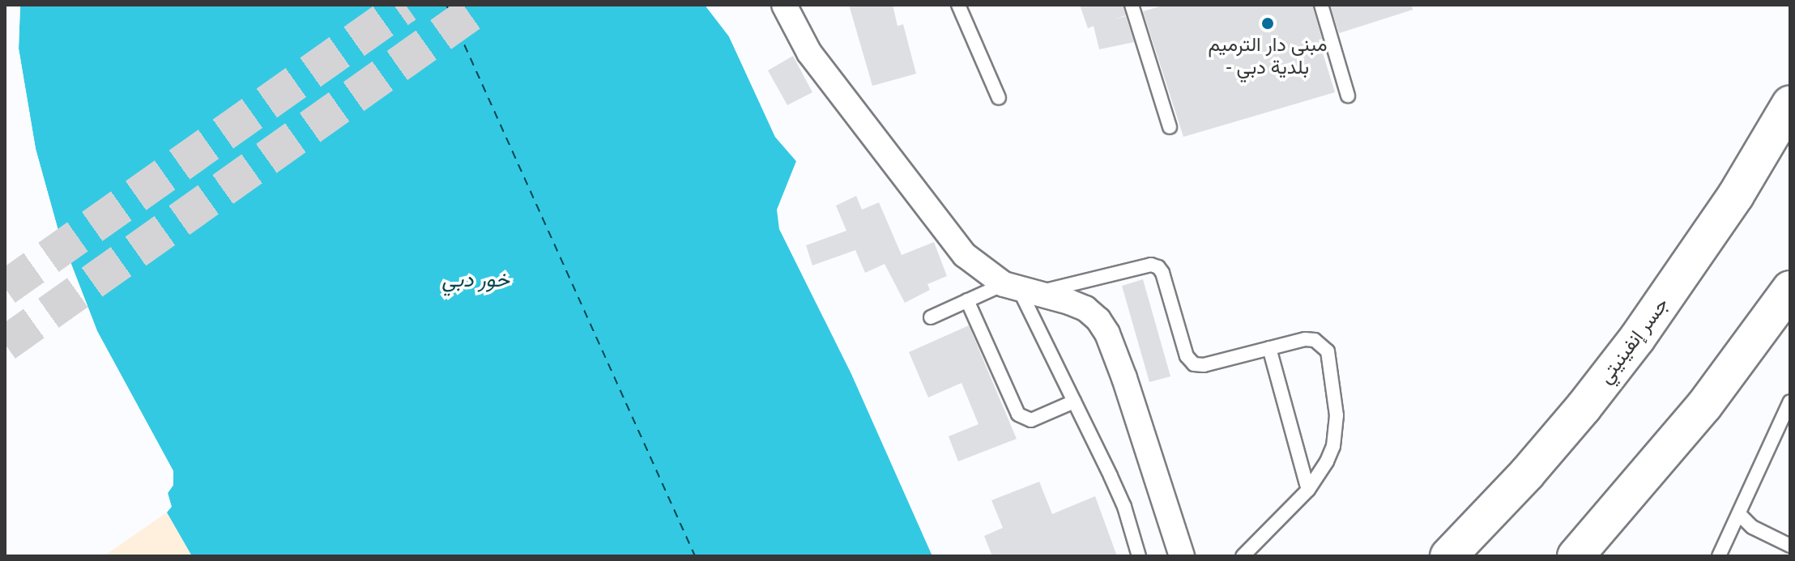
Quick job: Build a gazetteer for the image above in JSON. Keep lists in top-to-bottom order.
{
  "streets": {
    "highway": ["جسر إنفينيتي"]
  },
  "water": ["خور دبي"],
  "places": ["مبنى دار الترميم - بلدية دبي"]
}
